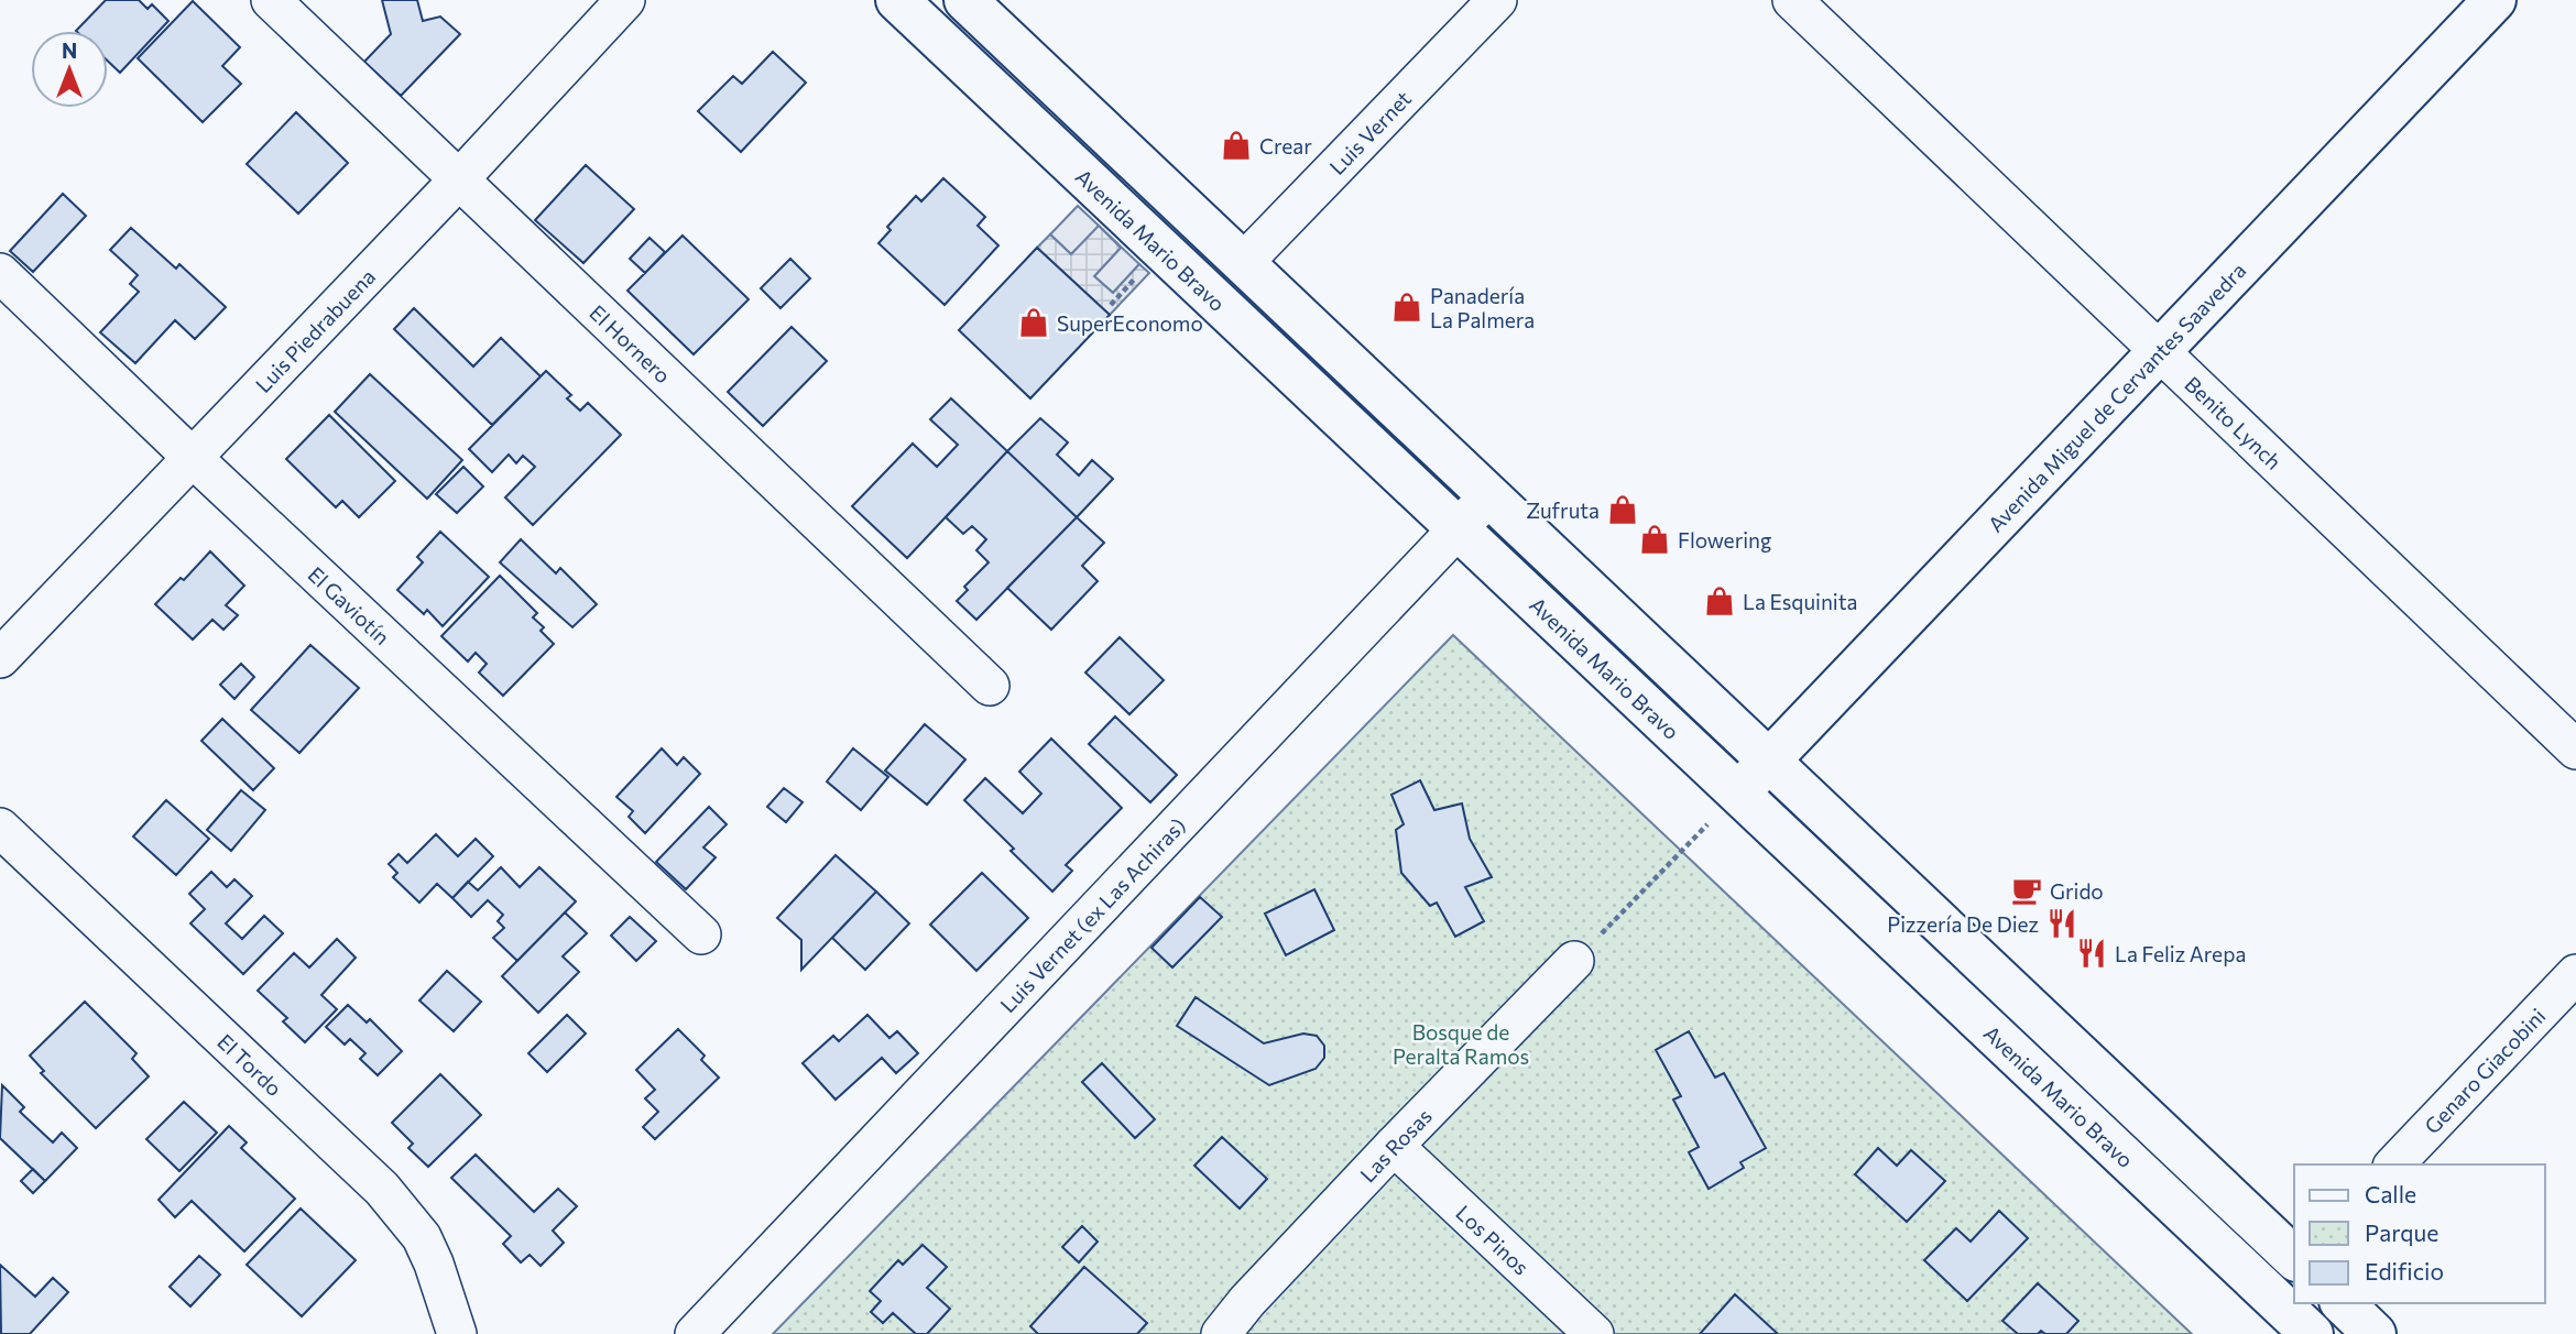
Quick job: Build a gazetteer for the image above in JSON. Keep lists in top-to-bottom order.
{
  "streets": {
    "main road": ["Avenida Mario Bravo", "Avenida Miguel de Cervantes Saavedra"],
    "street": [
      "Luis Vernet",
      "Luis Piedrabuena",
      "El Hornero",
      "Benito Lynch",
      "El Gaviotín",
      "Luis Vernet (ex Las Achiras)",
      "El Tordo",
      "Genaro Giacobini",
      "Las Rosas",
      "Los Pinos"
    ]
  },
  "crossings": [
    ["Luis Vernet", "Avenida Mario Bravo"],
    ["Avenida Mario Bravo", "Avenida Miguel de Cervantes Saavedra"],
    ["Avenida Mario Bravo", "Luis Vernet (ex Las Achiras)"],
    ["Luis Piedrabuena", "El Hornero"],
    ["Luis Piedrabuena", "El Gaviotín"],
    ["Avenida Miguel de Cervantes Saavedra", "Benito Lynch"],
    ["Las Rosas", "Los Pinos"]
  ],
  "parks": ["Bosque de Peralta Ramos"],
  "places": {
    "shop": [
      "Crear",
      "Panadería La Palmera",
      "SuperEconomo",
      "Zufruta",
      "Flowering",
      "La Esquinita"
    ],
    "cafe": ["Grido"],
    "restaurant": ["Pizzería De Diez", "La Feliz Arepa"]
  },
  "legend": ["Calle", "Parque", "Edificio"],
  "north": "top"
}
